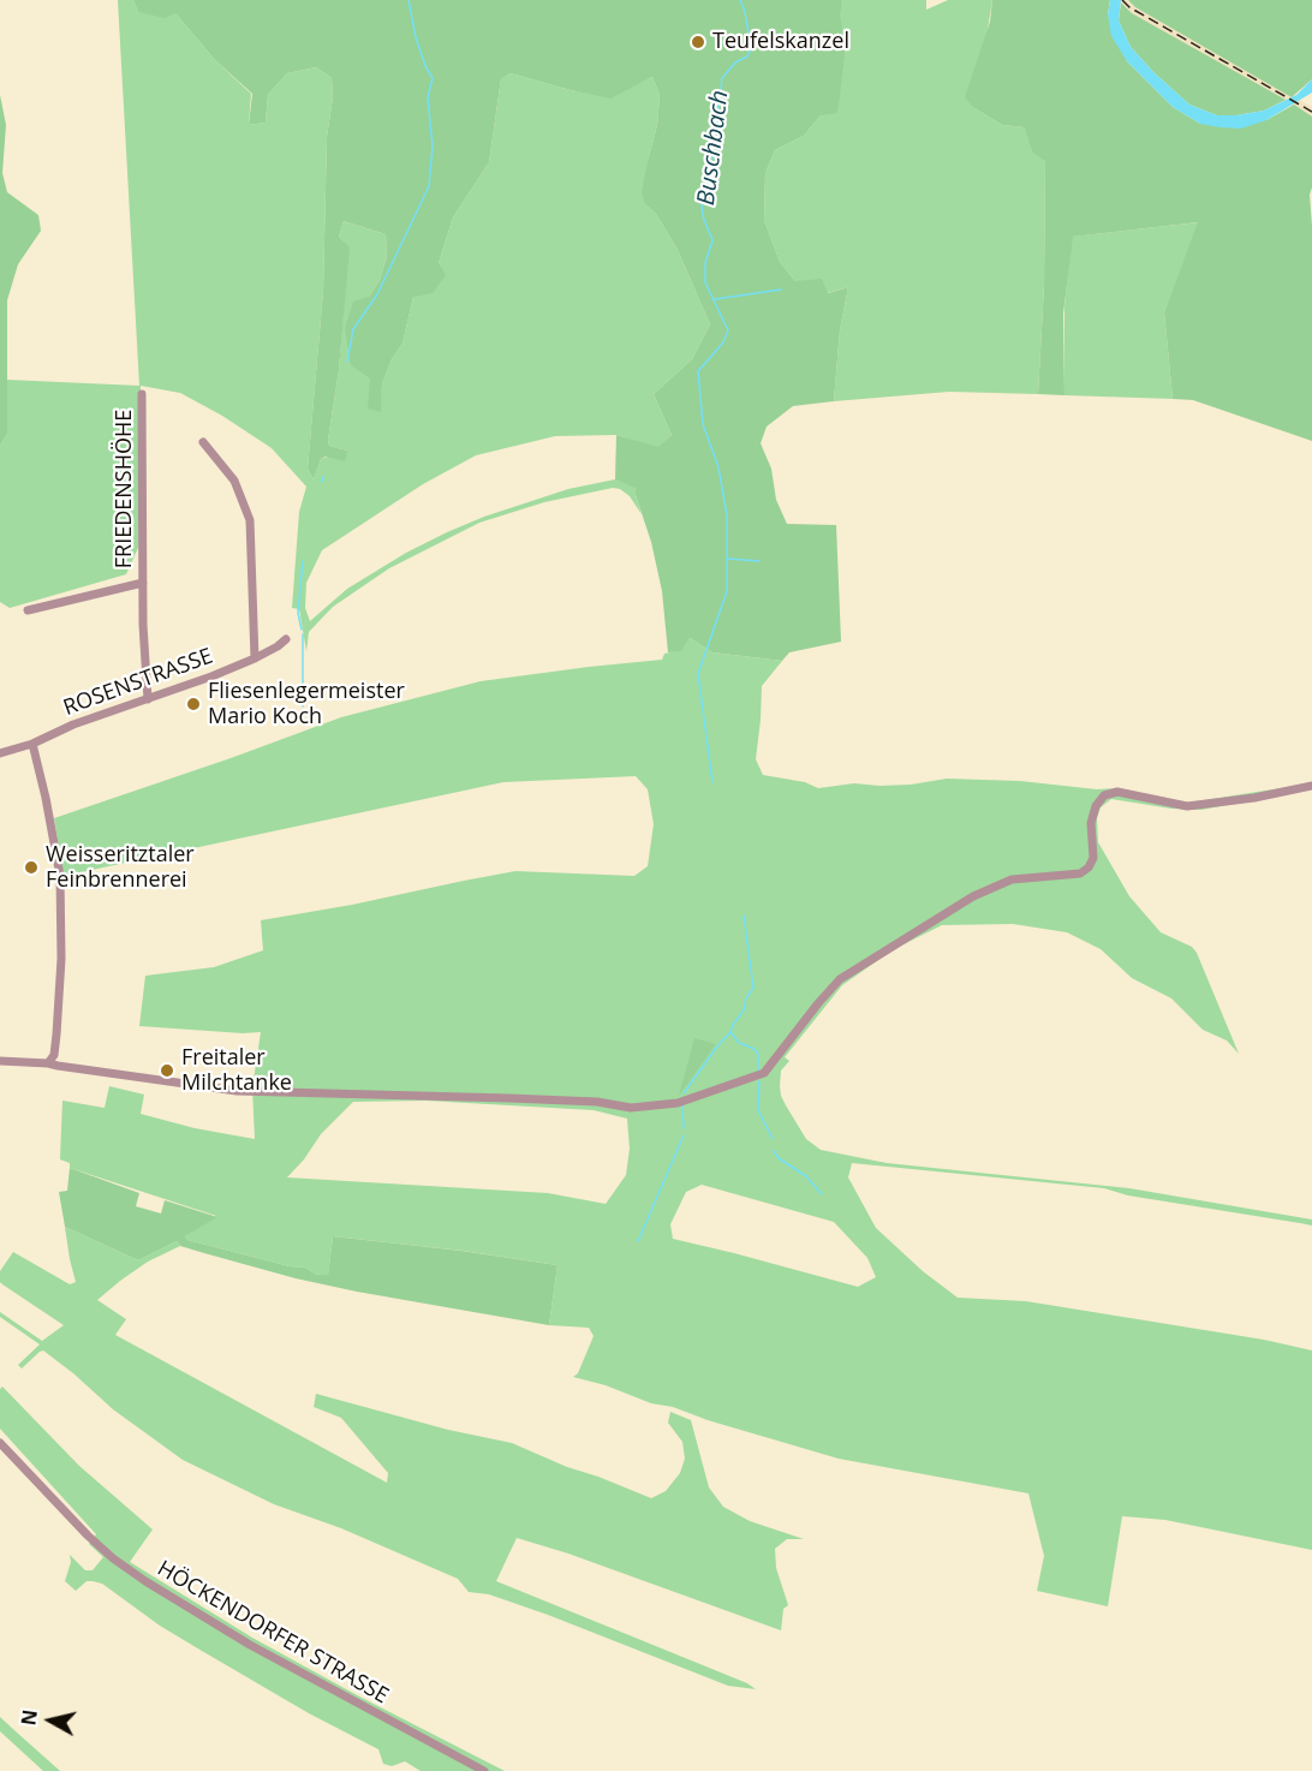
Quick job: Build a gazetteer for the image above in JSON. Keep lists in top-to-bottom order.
{
  "streets": {
    "street": ["FRIEDENSHÖHE", "ROSENSTRASSE", "HÖCKENDORFER STRASSE"]
  },
  "crossings": [
    ["FRIEDENSHÖHE", "ROSENSTRASSE"]
  ],
  "water": ["Buschbach"],
  "places": [
    "Teufelskanzel",
    "Fliesenlegermeister Mario Koch",
    "Weisseritztaler Feinbrennerei",
    "Freitaler Milchtanke"
  ],
  "north": "left"
}
